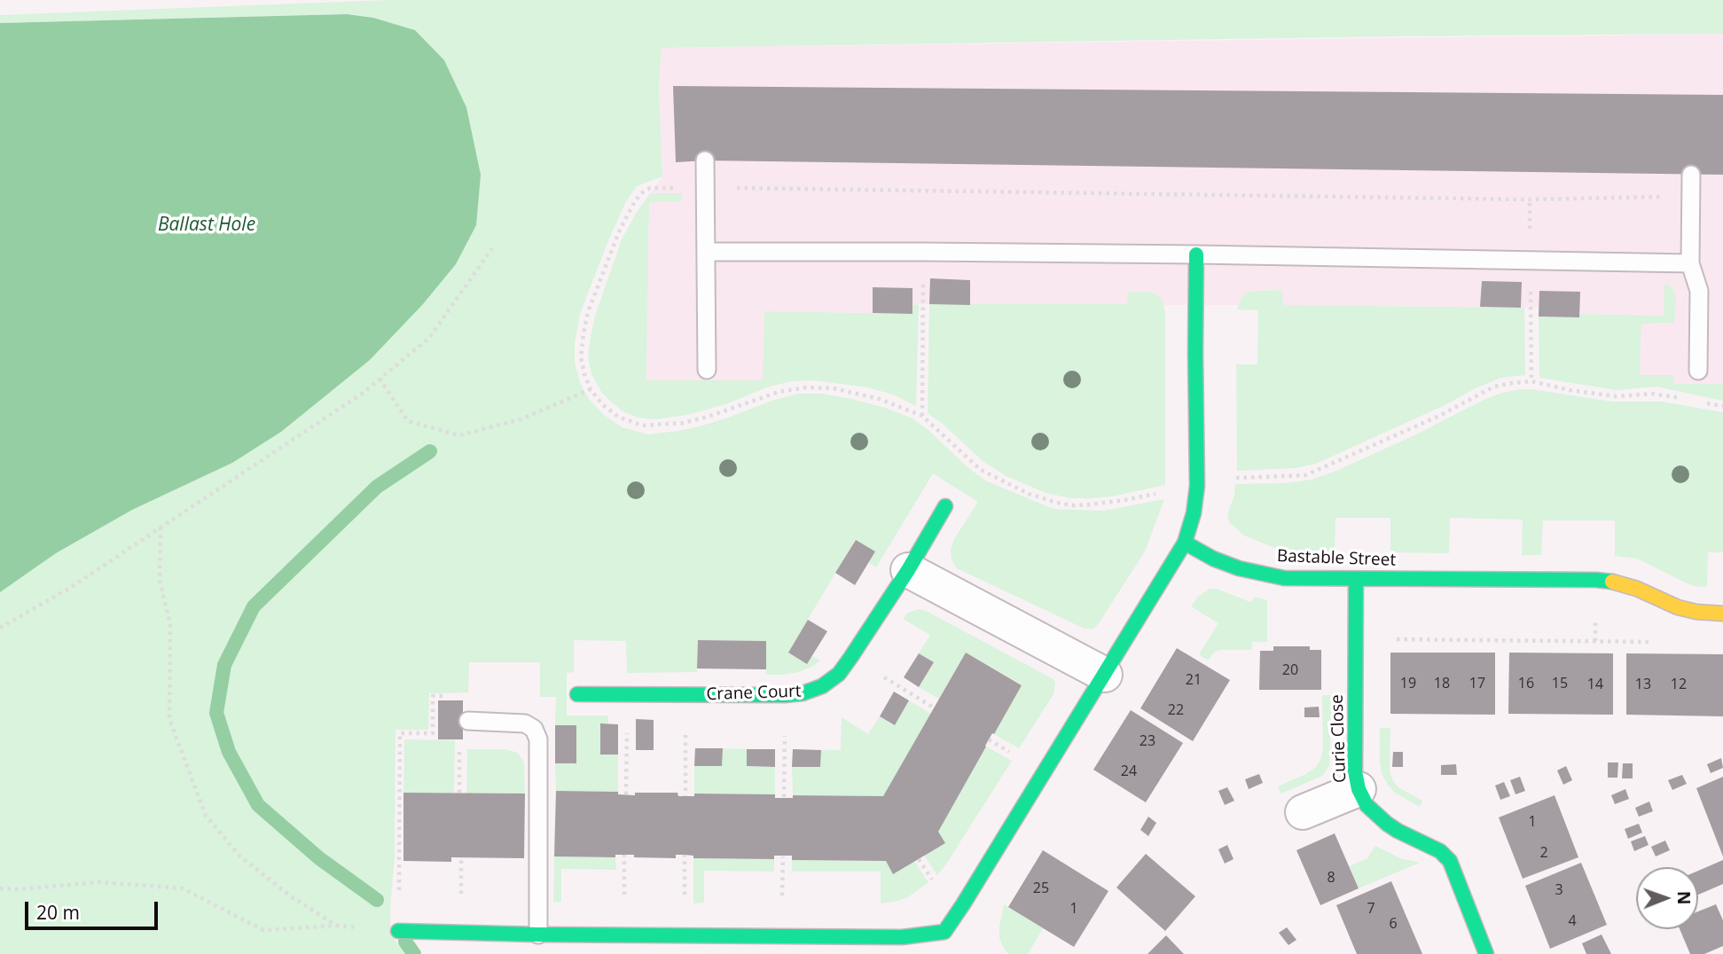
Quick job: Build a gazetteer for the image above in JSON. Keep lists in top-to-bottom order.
{
  "streets": {
    "street": ["Bastable Street", "Crane Court", "Curie Close"]
  },
  "crossings": [
    ["Bastable Street", "Curie Close"]
  ],
  "water": ["Ballast Hole"],
  "house_numbers": [
    "20",
    "21",
    "19",
    "18",
    "17",
    "16",
    "15",
    "14",
    "13",
    "12",
    "22",
    "23",
    "24",
    "1",
    "2",
    "8",
    "25",
    "3",
    "1",
    "7",
    "4",
    "6"
  ],
  "scale_bar": "20 m",
  "north": "right"
}
